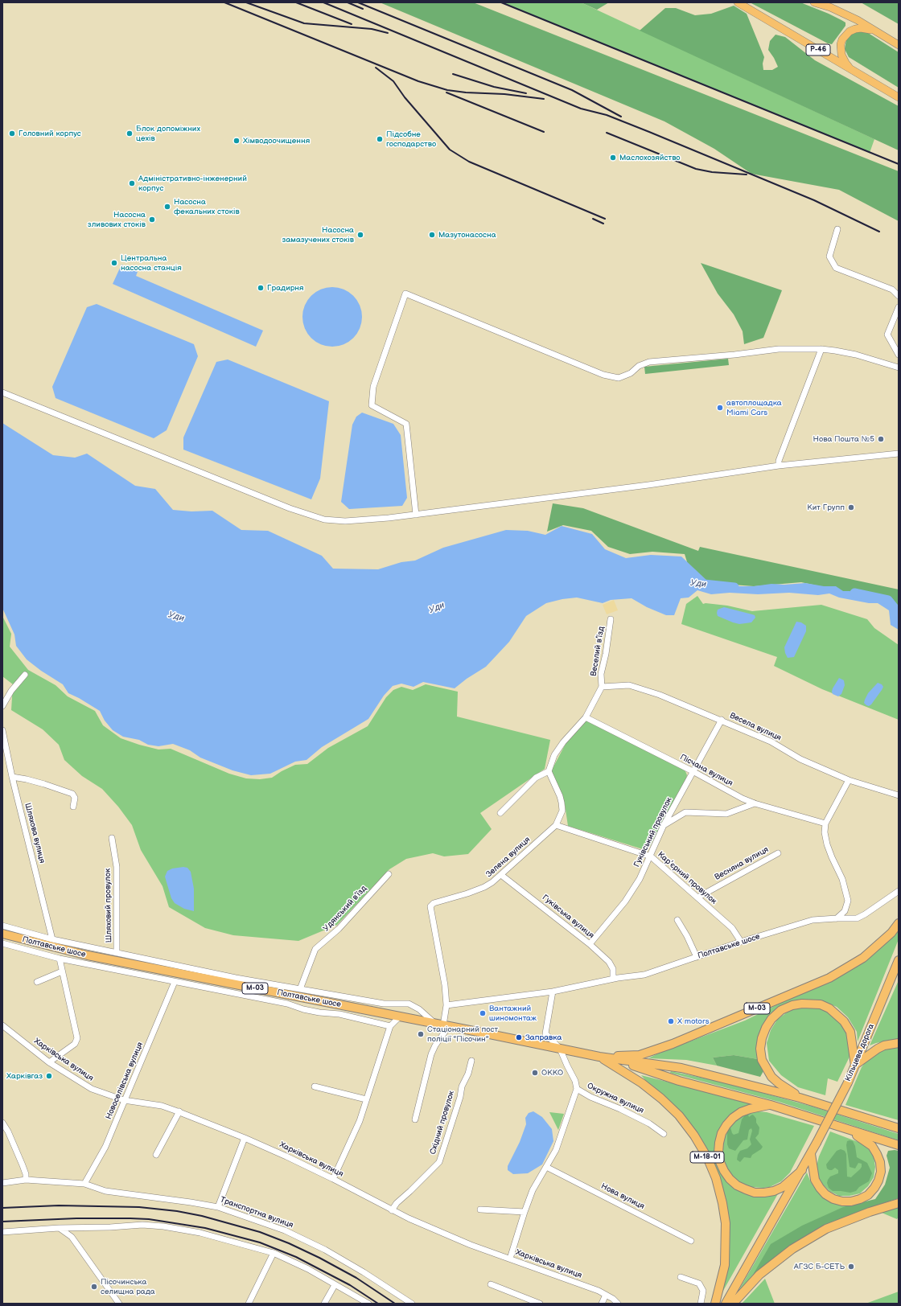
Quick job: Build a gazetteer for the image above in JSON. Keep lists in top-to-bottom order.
{
  "streets": {
    "highway": [
      "Полтавське шосе",
      "М-03",
      "Кільцева дорога",
      "М-18-01"
    ],
    "main road": ["Р-46"],
    "street": [
      "Веселий в’їзд",
      "Весела вулиця",
      "Пісчана вулиця",
      "Гуківський провулок",
      "Шляхова вулиця",
      "Зелена вулиця",
      "Весняна вулиця",
      "Кар’єрний провулок",
      "Шляховий провулок",
      "Удянський в’їзд",
      "Гуківська вулиця",
      "Харківська вулиця",
      "Новоселівська вулиця",
      "Окружна вулиця",
      "Східний провулок",
      "Нова вулиця",
      "Транспортна вулиця"
    ]
  },
  "crossings": [
    ["Веселий в’їзд", "Весела вулиця"],
    ["Весела вулиця", "Гуківський провулок"],
    ["Пісчана вулиця", "Гуківський провулок"],
    ["Гуківський провулок", "Кар’єрний провулок"],
    ["Гуківський провулок", "Гуківська вулиця"],
    ["Зелена вулиця", "Кар’єрний провулок"],
    ["Зелена вулиця", "Гуківська вулиця"],
    ["Зелена вулиця", "Полтавське шосе"],
    ["Весняна вулиця", "Кар’єрний провулок"],
    ["Кар’єрний провулок", "Полтавське шосе"],
    ["Гуківська вулиця", "Полтавське шосе"],
    ["Полтавське шосе", "М-03"],
    ["Полтавське шосе", "М-18-01"],
    ["М-03", "Кільцева дорога"],
    ["М-03", "М-18-01"],
    ["Харківська вулиця", "Новоселівська вулиця"],
    ["Харківська вулиця", "Східний провулок"],
    ["Новоселівська вулиця", "Транспортна вулиця"]
  ],
  "water": ["Уди"],
  "places": [
    "Головний корпус",
    "Блок допоміжних цехів",
    "Підсобне господарство",
    "Хімводоочищення",
    "Маслохозяйство",
    "Адміністративно-інженерний корпус",
    "Насосна фекальних стоків",
    "Насосна зливових стоків",
    "Насосна замазучених стоків",
    "Мазутонасосна",
    "Центральна насосна станція",
    "Градирня",
    "автоплощадка Miami Cars",
    "Нова Пошта №5",
    "Кит Групп",
    "Вантажний шиномонтаж",
    "Х motors",
    "Стаціонарний пост поліції \"Пісочин\"",
    "Заправка",
    "ОККО",
    "Харківгаз",
    "АГЗС Б-СЕТЬ",
    "Пісочинська селищна рада"
  ]
}
